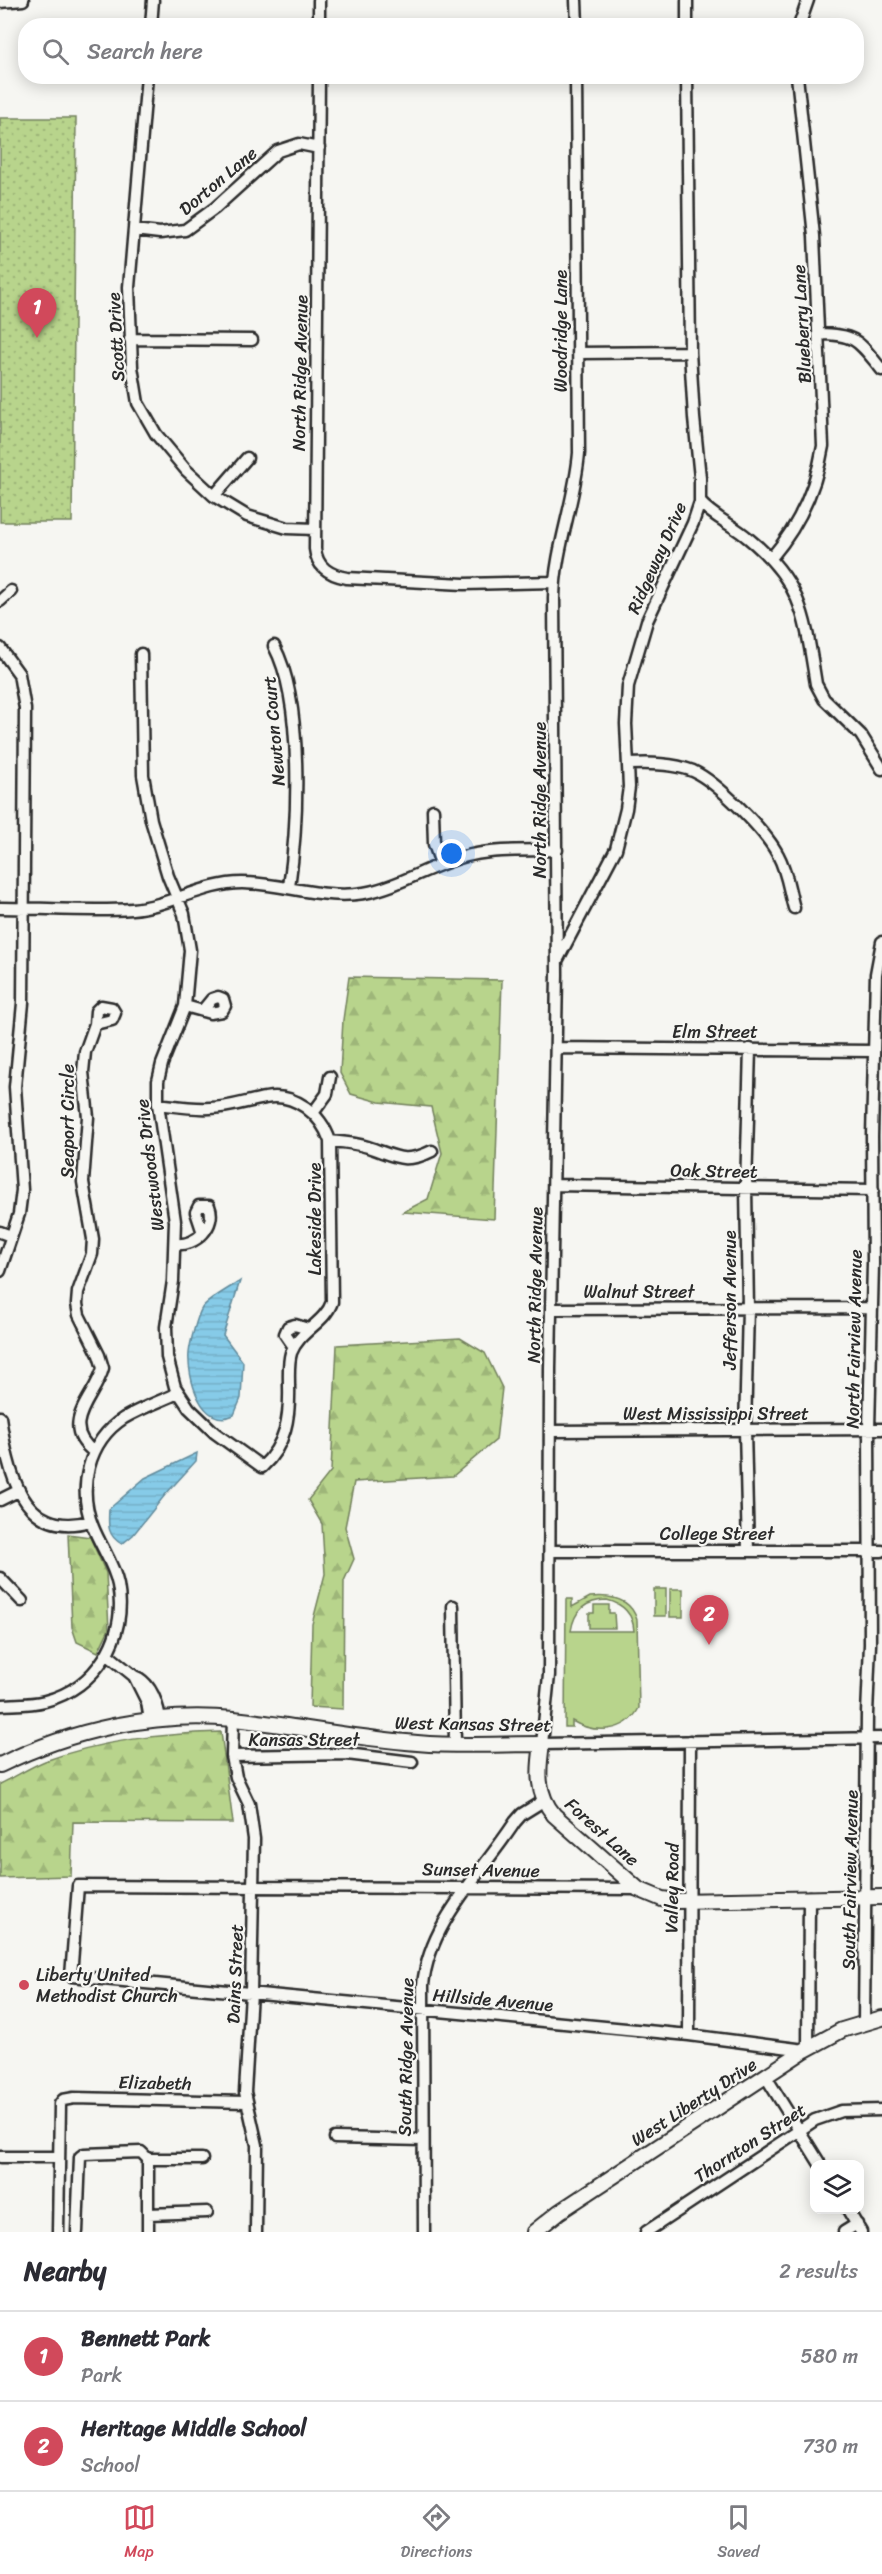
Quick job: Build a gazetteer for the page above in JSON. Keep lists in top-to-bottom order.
{
  "streets": {
    "main road": [
      "West Kansas Street",
      "Forest Lane",
      "Sunset Avenue",
      "West Liberty Drive"
    ],
    "street": [
      "Dorton Lane",
      "Blueberry Lane",
      "Woodridge Lane",
      "Scott Drive",
      "North Ridge Avenue",
      "Ridgeway Drive",
      "Newton Court",
      "Elm Street",
      "Seaport Circle",
      "Westwoods Drive",
      "Oak Street",
      "Lakeside Drive",
      "Walnut Street",
      "Jefferson Avenue",
      "North Fairview Avenue",
      "West Mississippi Street",
      "College Street",
      "Kansas Street",
      "South Fairview Avenue",
      "Valley Road",
      "Dains Street",
      "Hillside Avenue",
      "South Ridge Avenue",
      "Elizabeth",
      "Thornton Street"
    ]
  },
  "crossings": [
    ["Dorton Lane", "Scott Drive"],
    ["Dorton Lane", "North Ridge Avenue"],
    ["Woodridge Lane", "North Ridge Avenue"],
    ["Scott Drive", "North Ridge Avenue"],
    ["North Ridge Avenue", "Ridgeway Drive"],
    ["North Ridge Avenue", "Elm Street"],
    ["North Ridge Avenue", "Oak Street"],
    ["North Ridge Avenue", "Walnut Street"],
    ["North Ridge Avenue", "West Mississippi Street"],
    ["North Ridge Avenue", "College Street"],
    ["North Ridge Avenue", "West Kansas Street"],
    ["Elm Street", "Jefferson Avenue"],
    ["Elm Street", "North Fairview Avenue"],
    ["Westwoods Drive", "Lakeside Drive"],
    ["Oak Street", "Jefferson Avenue"],
    ["Oak Street", "North Fairview Avenue"],
    ["Walnut Street", "Jefferson Avenue"],
    ["Walnut Street", "North Fairview Avenue"],
    ["Jefferson Avenue", "West Mississippi Street"],
    ["Jefferson Avenue", "College Street"],
    ["North Fairview Avenue", "West Mississippi Street"],
    ["North Fairview Avenue", "College Street"],
    ["North Fairview Avenue", "West Kansas Street"],
    ["North Fairview Avenue", "South Fairview Avenue"],
    ["West Kansas Street", "South Fairview Avenue"],
    ["West Kansas Street", "Valley Road"],
    ["West Kansas Street", "Dains Street"],
    ["Kansas Street", "Dains Street"],
    ["Forest Lane", "Sunset Avenue"],
    ["Forest Lane", "South Ridge Avenue"],
    ["Sunset Avenue", "South Fairview Avenue"],
    ["Sunset Avenue", "Valley Road"],
    ["Sunset Avenue", "Dains Street"],
    ["Sunset Avenue", "Hillside Avenue"],
    ["Sunset Avenue", "South Ridge Avenue"],
    ["South Fairview Avenue", "West Liberty Drive"],
    ["Valley Road", "Hillside Avenue"],
    ["Dains Street", "Hillside Avenue"],
    ["Dains Street", "Elizabeth"],
    ["Hillside Avenue", "South Ridge Avenue"],
    ["Hillside Avenue", "West Liberty Drive"]
  ],
  "places": ["Liberty United Methodist Church"],
  "page": {
    "search": "Search here",
    "pins": ["1", "2"],
    "heading": ["Nearby", "2 results"],
    "list": [
      {
        "mark": "1",
        "name": "Bennett Park",
        "note": "Park",
        "value": "580 m"
      },
      {
        "mark": "2",
        "name": "Heritage Middle School",
        "note": "School",
        "value": "730 m"
      }
    ],
    "nav": ["Map", "Directions", "Saved"]
  }
}
